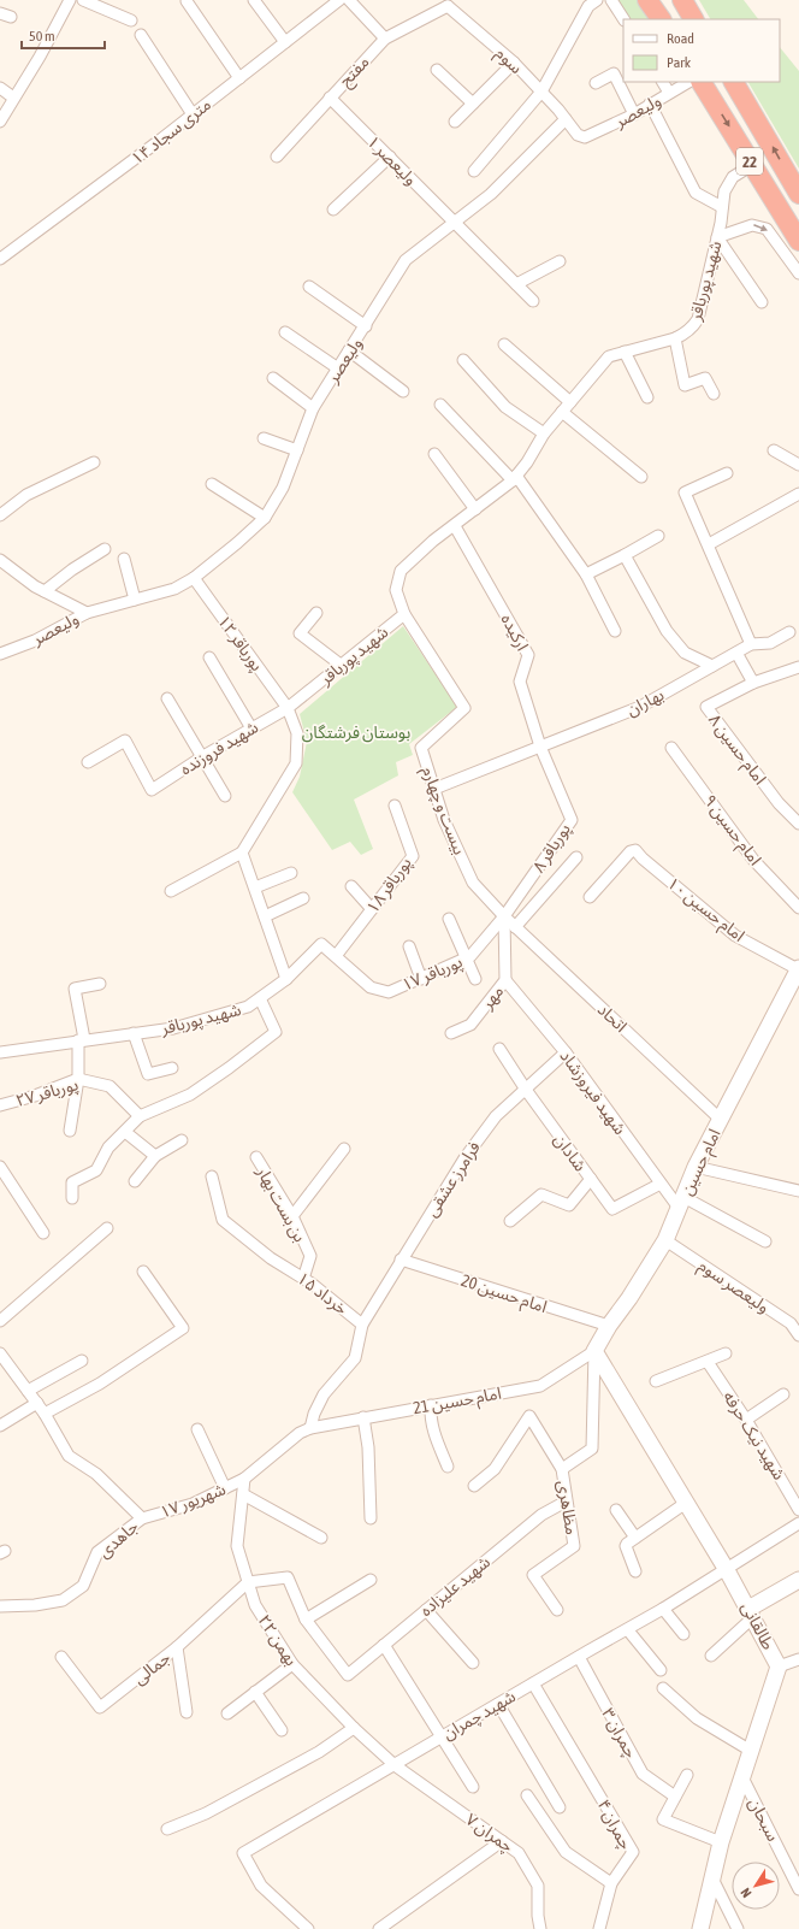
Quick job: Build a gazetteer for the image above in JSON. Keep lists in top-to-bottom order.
{
  "streets": {
    "highway": ["22"],
    "street": [
      "سوم",
      "مفتح",
      "ولیعصر",
      "۱۴ متری سجاد",
      "ولیعصر ۱",
      "شهید پورباقر",
      "ارکیده",
      "پورباقر ۱۲",
      "بهاران",
      "شهید فروزنده",
      "امام حسین ۸",
      "بیست و چهارم",
      "امام حسین ۹",
      "پورباقر ۸",
      "پورباقر ۱۸",
      "امام حسین ۱۰",
      "پورباقر ۱۷",
      "مهر",
      "اتحاد",
      "پورباقر ۲۷",
      "شهید فیروزشاد",
      "شادان",
      "امام حسین",
      "فرامرز عشقی",
      "بن بست بهار",
      "ولیعصر سوم",
      "۱۵ خرداد",
      "امام حسین 20",
      "امام حسین 21",
      "شهید نیک حرفه",
      "۱۷ شهریور",
      "مظاهری",
      "جاهدی",
      "شهید علیزاده",
      "طالقانی",
      "۲۲ بهمن",
      "جمالی",
      "شهید چمران",
      "چمران ۳",
      "سبحان",
      "چمران ۴",
      "چمران ۷"
    ]
  },
  "crossings": [
    ["سوم", "مفتح"],
    ["سوم", "ولیعصر"],
    ["مفتح", "ولیعصر ۱"],
    ["ولیعصر", "ولیعصر ۱"],
    ["ولیعصر", "پورباقر ۱۲"],
    ["22", "شهید پورباقر"],
    ["شهید پورباقر", "ارکیده"],
    ["شهید پورباقر", "پورباقر ۱۲"],
    ["شهید پورباقر", "شهید فروزنده"],
    ["شهید پورباقر", "بیست و چهارم"],
    ["شهید پورباقر", "پورباقر ۱۷"],
    ["ارکیده", "بهاران"],
    ["ارکیده", "پورباقر ۸"],
    ["پورباقر ۱۲", "شهید فروزنده"],
    ["بهاران", "بیست و چهارم"],
    ["بهاران", "پورباقر ۸"],
    ["بیست و چهارم", "پورباقر ۸"],
    ["بیست و چهارم", "پورباقر ۱۷"],
    ["بیست و چهارم", "مهر"],
    ["بیست و چهارم", "اتحاد"],
    ["پورباقر ۸", "پورباقر ۱۷"],
    ["پورباقر ۸", "مهر"],
    ["پورباقر ۸", "اتحاد"],
    ["پورباقر ۱۸", "پورباقر ۱۷"],
    ["امام حسین ۱۰", "امام حسین"],
    ["پورباقر ۱۷", "مهر"],
    ["پورباقر ۱۷", "اتحاد"],
    ["مهر", "اتحاد"],
    ["مهر", "شهید فیروزشاد"],
    ["اتحاد", "امام حسین"],
    ["شهید فیروزشاد", "شادان"],
    ["شهید فیروزشاد", "امام حسین"],
    ["شهید فیروزشاد", "فرامرز عشقی"],
    ["شادان", "فرامرز عشقی"],
    ["امام حسین", "ولیعصر سوم"],
    ["امام حسین", "امام حسین 20"],
    ["امام حسین", "امام حسین 21"],
    ["امام حسین", "طالقانی"],
    ["فرامرز عشقی", "۱۵ خرداد"],
    ["فرامرز عشقی", "امام حسین 20"],
    ["بن بست بهار", "۱۵ خرداد"],
    ["۱۵ خرداد", "امام حسین 21"],
    ["۱۵ خرداد", "۱۷ شهریور"],
    ["امام حسین 21", "۱۷ شهریور"],
    ["امام حسین 21", "طالقانی"],
    ["۱۷ شهریور", "جاهدی"],
    ["۱۷ شهریور", "۲۲ بهمن"],
    ["مظاهری", "شهید علیزاده"],
    ["طالقانی", "شهید چمران"],
    ["طالقانی", "سبحان"],
    ["۲۲ بهمن", "جمالی"],
    ["۲۲ بهمن", "شهید چمران"],
    ["۲۲ بهمن", "چمران ۷"],
    ["شهید چمران", "چمران ۳"],
    ["شهید چمران", "چمران ۴"],
    ["شهید چمران", "چمران ۷"]
  ],
  "parks": ["بوستان فرشتگان"],
  "legend": ["Road", "Park"],
  "scale_bar": "50 m",
  "north": "bottom left"
}
